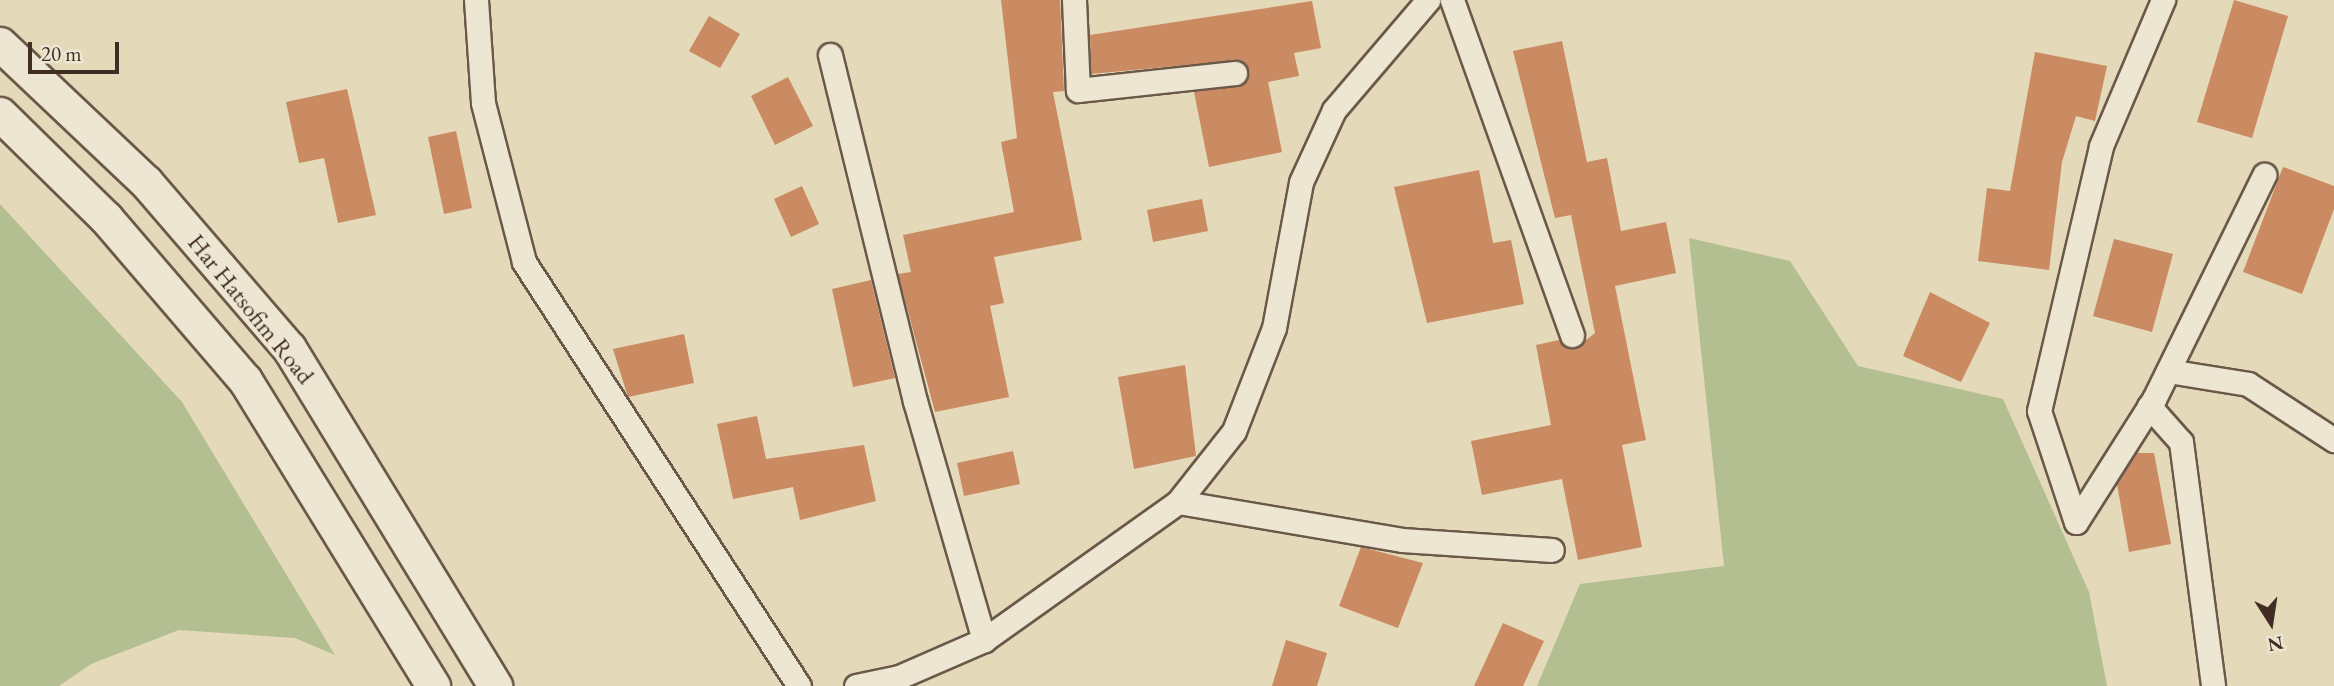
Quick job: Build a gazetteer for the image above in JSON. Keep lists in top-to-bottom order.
{
  "streets": {
    "main road": ["Har Hatsofim Road"]
  },
  "scale_bar": "20 m",
  "north": "bottom"
}
